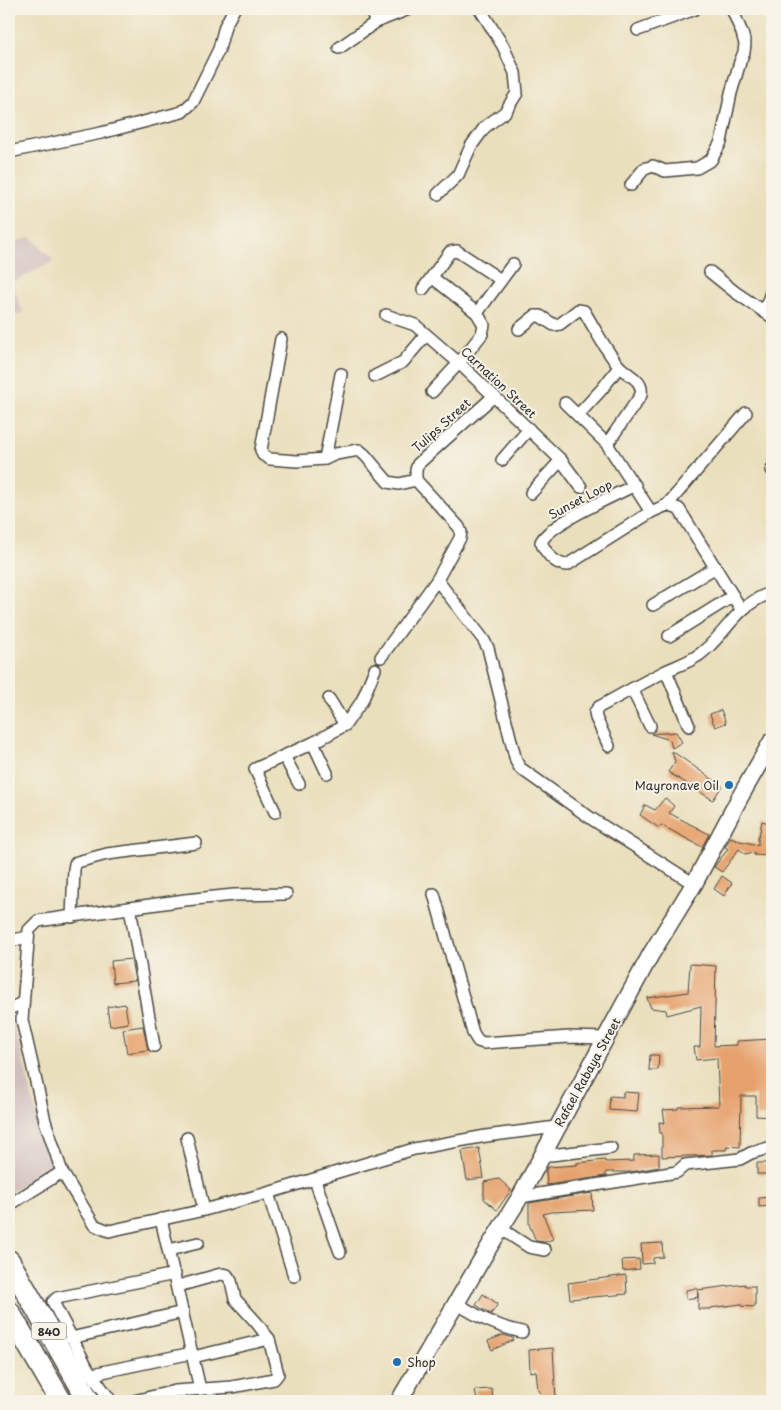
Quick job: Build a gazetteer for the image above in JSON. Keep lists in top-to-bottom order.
{
  "streets": {
    "highway": ["840"],
    "main road": ["Rafael Rabaya Street"],
    "street": ["Carnation Street", "Tulips Street", "Sunset Loop"]
  },
  "crossings": [
    ["Carnation Street", "Tulips Street"]
  ],
  "places": ["Mayronave Oil", "Shop"]
}
